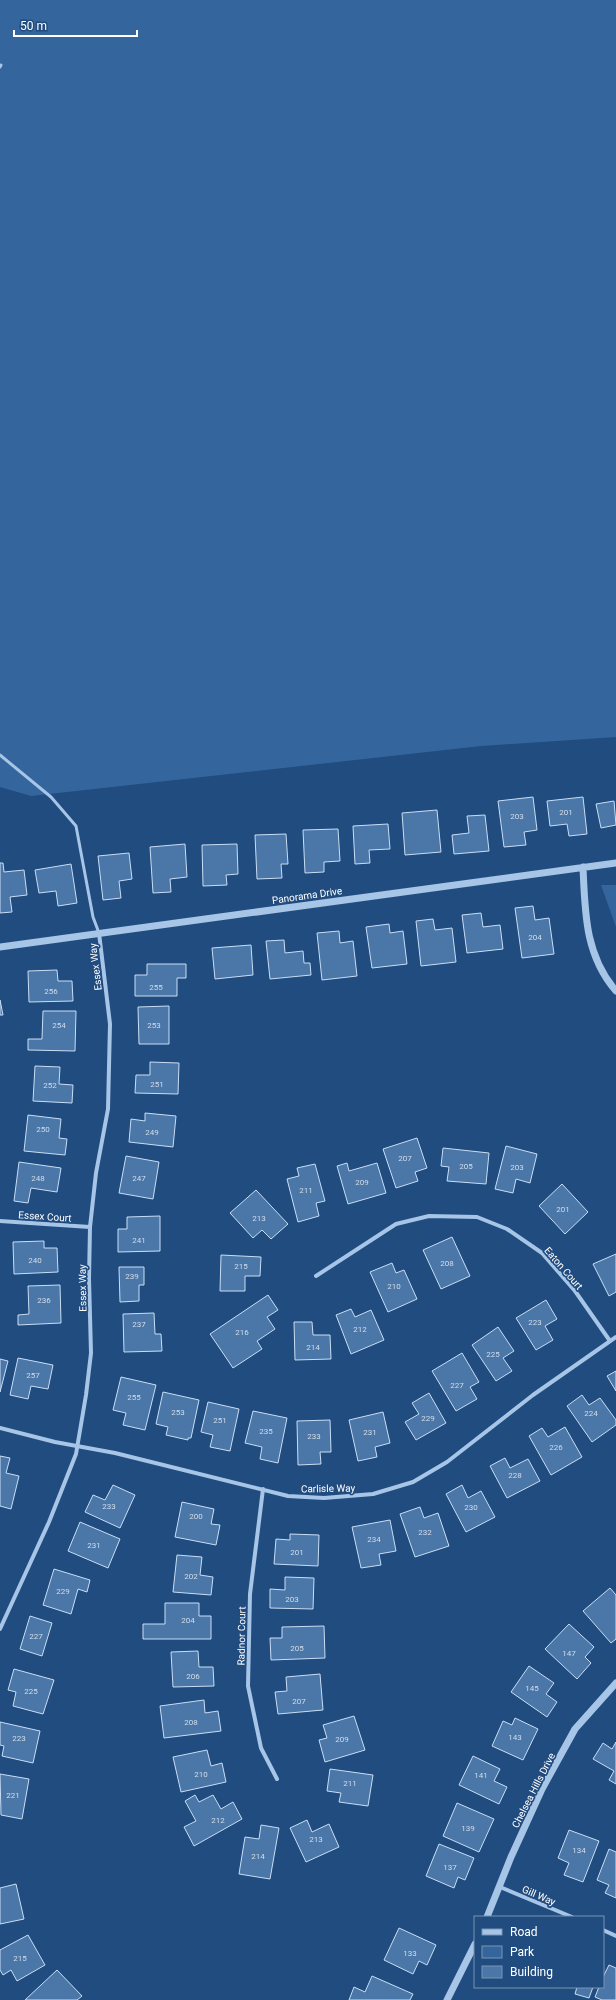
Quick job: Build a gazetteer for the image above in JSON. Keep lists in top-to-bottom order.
{
  "streets": {
    "street": [
      "Panorama Drive",
      "Essex Way",
      "Essex Court",
      "Eaton Court",
      "Carlisle Way",
      "Radnor Court",
      "Chelsea Hills Drive",
      "Gill Way"
    ]
  },
  "crossings": [
    ["Panorama Drive", "Essex Way"],
    ["Essex Way", "Essex Court"],
    ["Essex Way", "Carlisle Way"],
    ["Eaton Court", "Carlisle Way"],
    ["Carlisle Way", "Radnor Court"],
    ["Chelsea Hills Drive", "Gill Way"]
  ],
  "house_numbers": [
    "201",
    "203",
    "204",
    "255",
    "256",
    "254",
    "253",
    "251",
    "252",
    "250",
    "249",
    "207",
    "205",
    "203",
    "248",
    "247",
    "209",
    "211",
    "201",
    "213",
    "241",
    "240",
    "208",
    "215",
    "239",
    "210",
    "236",
    "223",
    "237",
    "212",
    "216",
    "214",
    "225",
    "257",
    "227",
    "255",
    "253",
    "224",
    "229",
    "251",
    "235",
    "231",
    "233",
    "226",
    "228",
    "233",
    "230",
    "200",
    "232",
    "234",
    "231",
    "201",
    "202",
    "229",
    "203",
    "204",
    "227",
    "205",
    "147",
    "206",
    "145",
    "225",
    "207",
    "208",
    "143",
    "223",
    "209",
    "210",
    "141",
    "211",
    "221",
    "212",
    "139",
    "213",
    "134",
    "214",
    "137",
    "133",
    "215"
  ],
  "legend": ["Road", "Park", "Building"],
  "scale_bar": "50 m"
}
